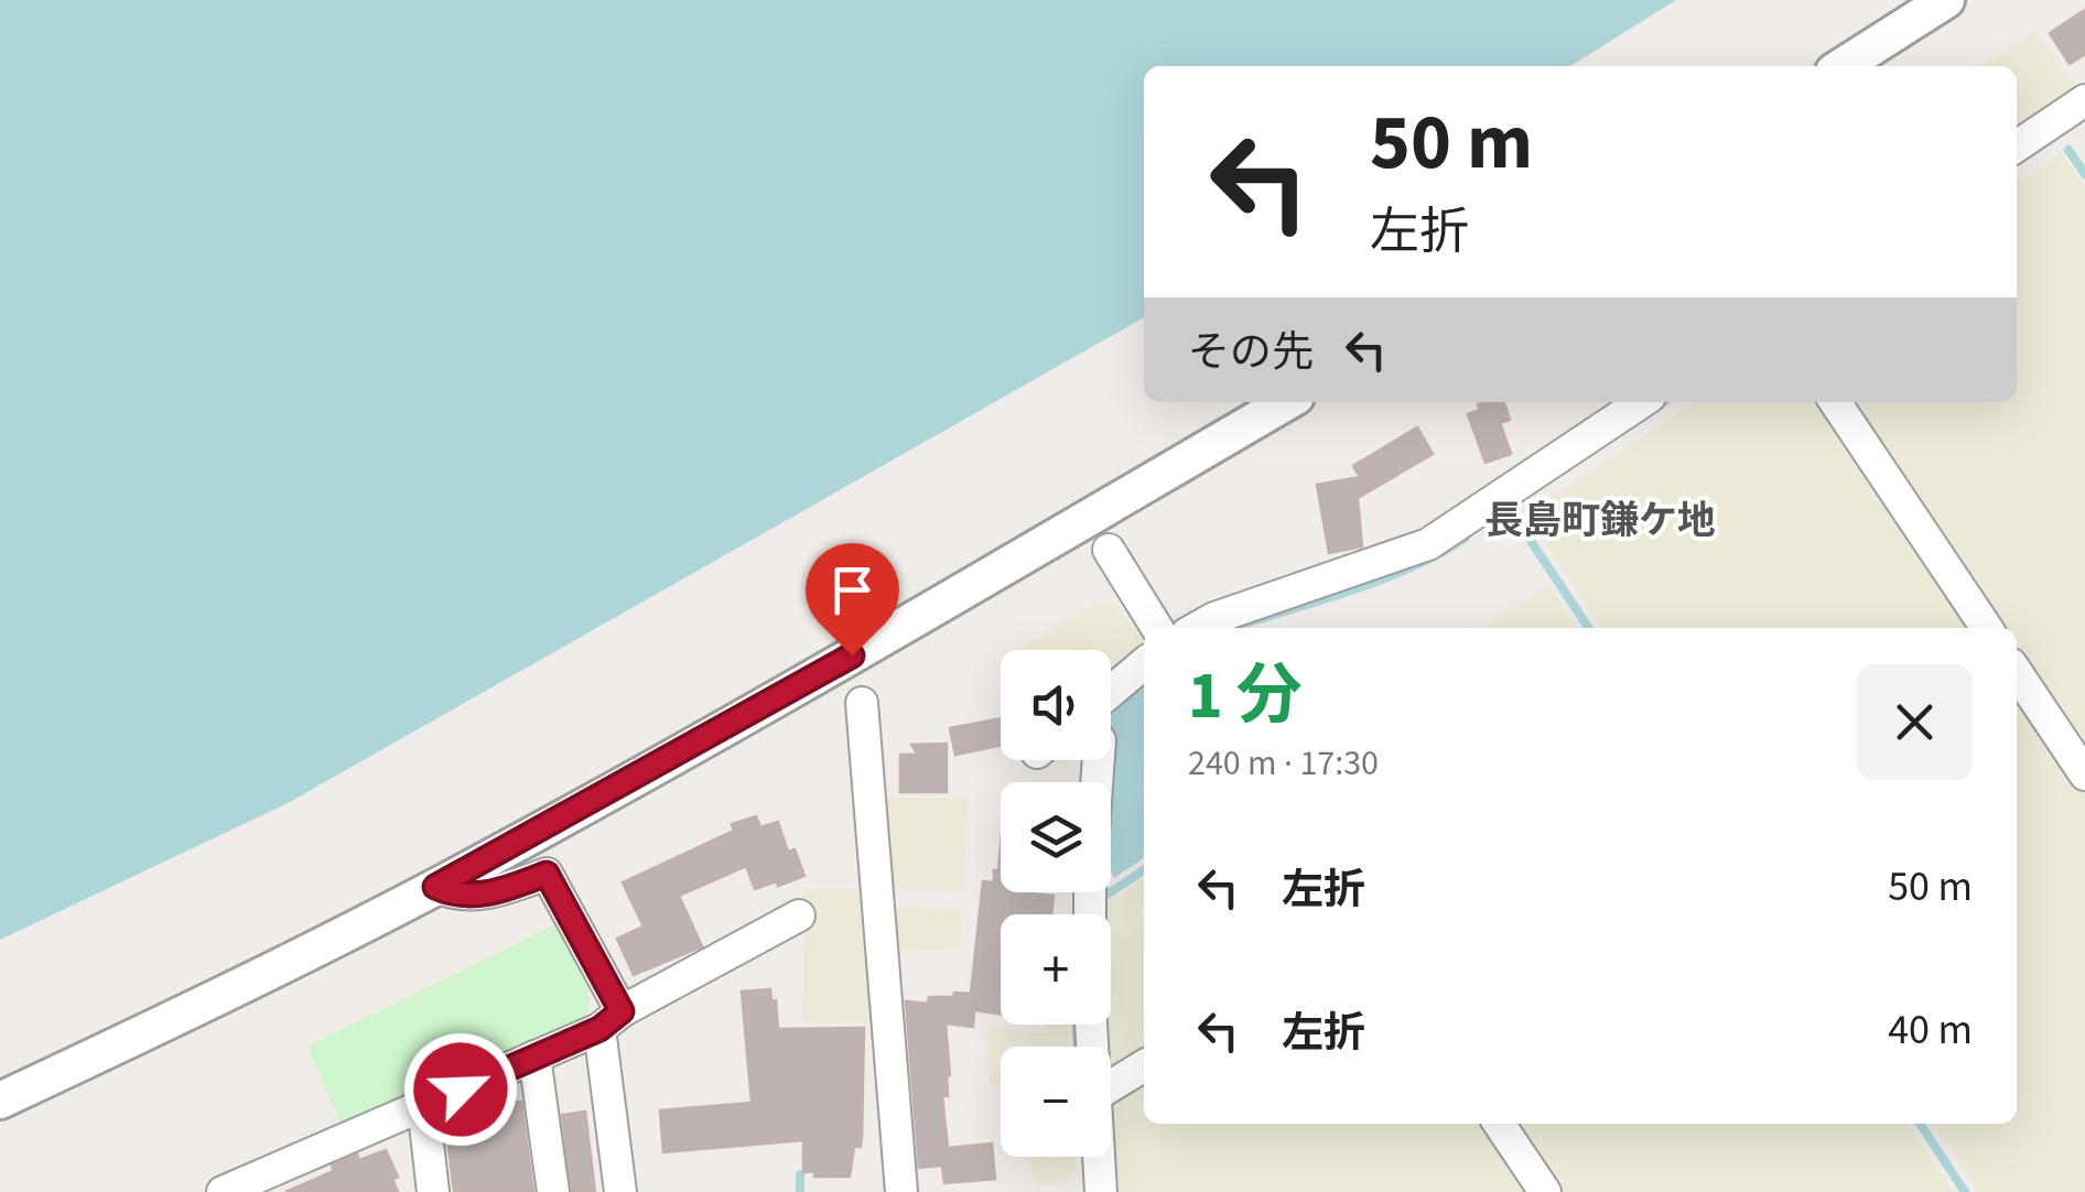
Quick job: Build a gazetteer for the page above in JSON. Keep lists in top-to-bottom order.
{
  "districts": ["長島町鎌ケ地"],
  "page": {
    "turn": ["50 m", "左折"],
    "then": "その先",
    "heading": ["1 分", "240 m · 17:30"],
    "map_buttons": ["+", "−"],
    "list": [
      {
        "name": "左折",
        "value": "50 m"
      },
      {
        "name": "左折",
        "value": "40 m"
      }
    ]
  }
}
